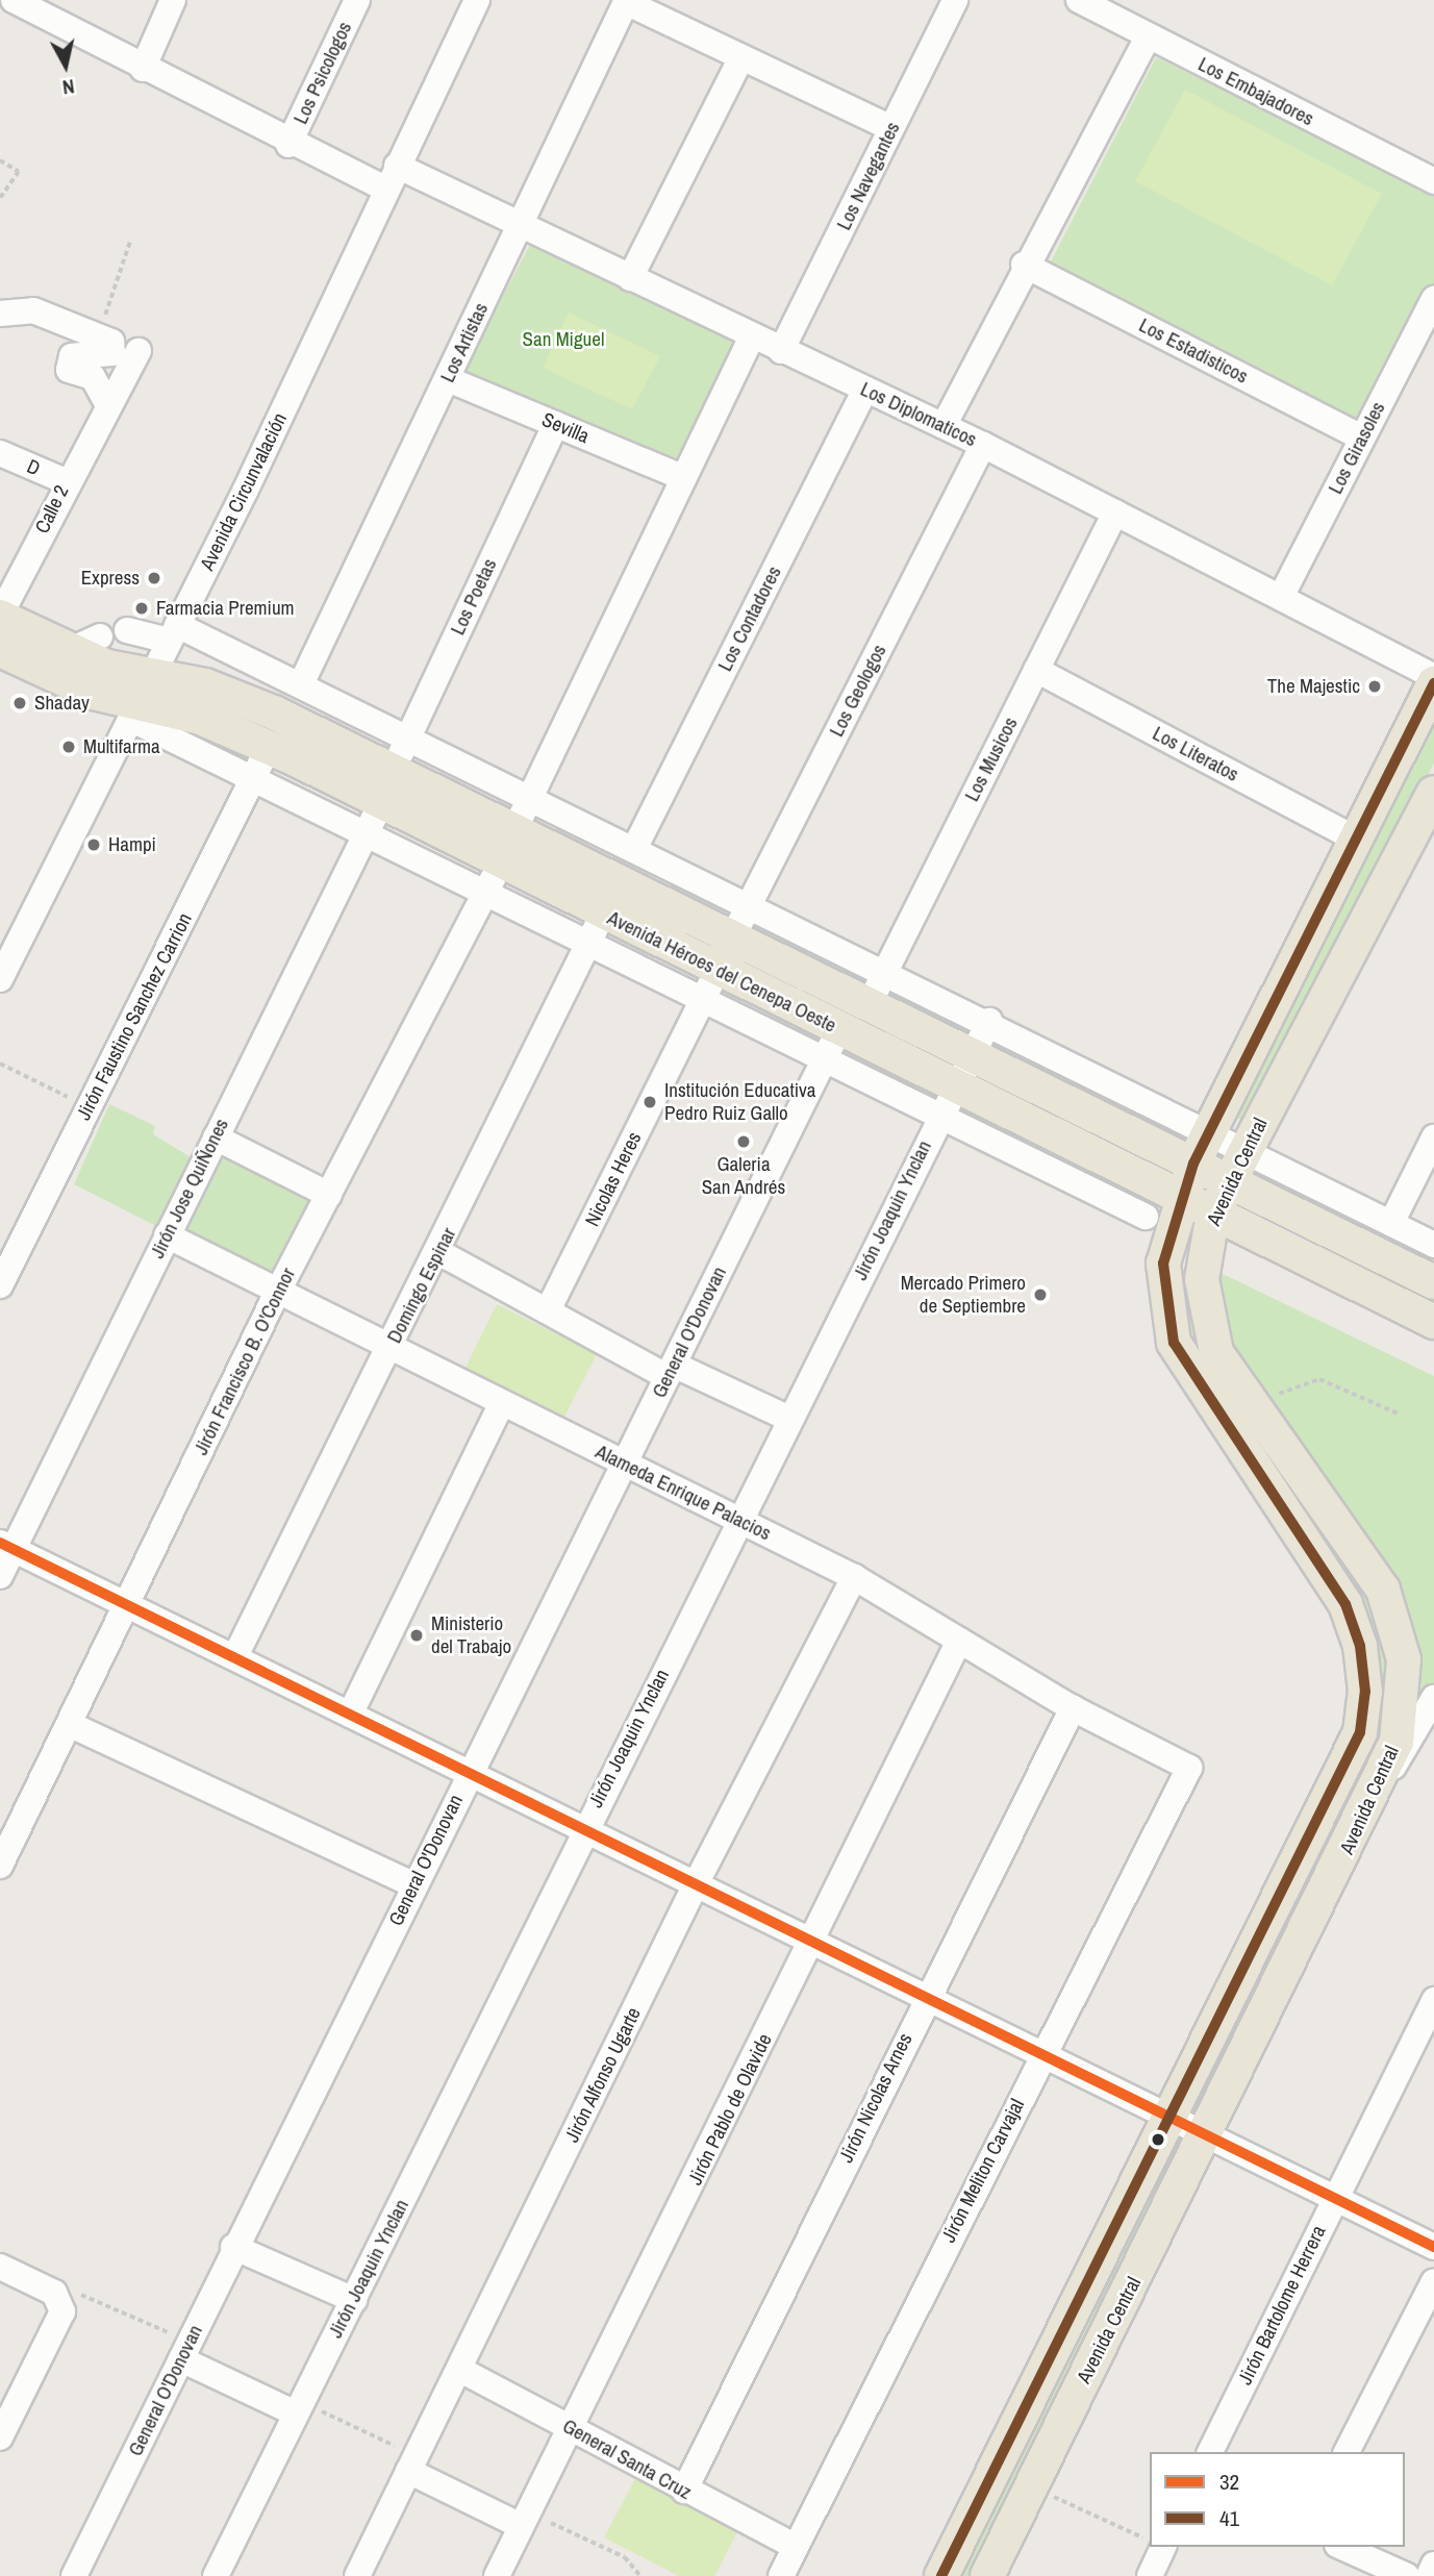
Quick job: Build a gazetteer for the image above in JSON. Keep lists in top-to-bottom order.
{
  "streets": {
    "main road": ["Avenida Héroes del Cenepa Oeste", "Avenida Central"],
    "street": [
      "Los Psicologos",
      "Los Embajadores",
      "Los Navegantes",
      "Los Artistas",
      "Los Estadisticos",
      "Los Diplomaticos",
      "Sevilla",
      "Los Girasoles",
      "D",
      "Avenida Circunvalación",
      "Calle 2",
      "Los Poetas",
      "Los Contadores",
      "Los Geologos",
      "Los Literatos",
      "Los Musicos",
      "Jirón Faustino Sanchez Carrion",
      "Nicolas Heres",
      "Jirón Jose QuiÑones",
      "Jirón Joaquin Ynclan",
      "Domingo Espinar",
      "General O'Donovan",
      "Jirón Francisco B. O'Connor",
      "Alameda Enrique Palacios",
      "Jirón Alfonso Ugarte",
      "Jirón Nicolas Arnes",
      "Jirón Pablo de Olavide",
      "Jirón Meliton Carvajal",
      "Jirón Bartolome Herrera",
      "General Santa Cruz"
    ]
  },
  "crossings": [
    ["Los Navegantes", "Los Diplomaticos"],
    ["Los Artistas", "Los Diplomaticos"],
    ["Los Artistas", "Sevilla"],
    ["Los Estadisticos", "Los Girasoles"],
    ["Los Diplomaticos", "Los Girasoles"],
    ["Los Diplomaticos", "Avenida Circunvalación"],
    ["Los Diplomaticos", "Los Contadores"],
    ["Los Diplomaticos", "Los Geologos"],
    ["Los Diplomaticos", "Los Musicos"],
    ["Sevilla", "Los Poetas"],
    ["D", "Calle 2"],
    ["Avenida Circunvalación", "Avenida Héroes del Cenepa Oeste"],
    ["Calle 2", "Avenida Héroes del Cenepa Oeste"],
    ["Los Poetas", "Avenida Héroes del Cenepa Oeste"],
    ["Los Geologos", "Avenida Héroes del Cenepa Oeste"],
    ["Los Literatos", "Los Musicos"],
    ["Los Literatos", "Avenida Central"],
    ["Los Musicos", "Avenida Héroes del Cenepa Oeste"],
    ["Avenida Héroes del Cenepa Oeste", "Jirón Faustino Sanchez Carrion"],
    ["Avenida Héroes del Cenepa Oeste", "Avenida Central"],
    ["Avenida Héroes del Cenepa Oeste", "Nicolas Heres"],
    ["Avenida Héroes del Cenepa Oeste", "Jirón Jose QuiÑones"],
    ["Avenida Héroes del Cenepa Oeste", "Jirón Joaquin Ynclan"],
    ["Avenida Héroes del Cenepa Oeste", "Domingo Espinar"],
    ["Avenida Héroes del Cenepa Oeste", "General O'Donovan"],
    ["Avenida Héroes del Cenepa Oeste", "Jirón Francisco B. O'Connor"],
    ["Jirón Jose QuiÑones", "Alameda Enrique Palacios"],
    ["Jirón Joaquin Ynclan", "Alameda Enrique Palacios"],
    ["Domingo Espinar", "Alameda Enrique Palacios"],
    ["General O'Donovan", "Alameda Enrique Palacios"],
    ["Jirón Francisco B. O'Connor", "Alameda Enrique Palacios"],
    ["Alameda Enrique Palacios", "Jirón Alfonso Ugarte"],
    ["Alameda Enrique Palacios", "Jirón Nicolas Arnes"],
    ["Alameda Enrique Palacios", "Jirón Pablo de Olavide"],
    ["Alameda Enrique Palacios", "Jirón Meliton Carvajal"],
    ["Jirón Alfonso Ugarte", "General Santa Cruz"],
    ["Jirón Nicolas Arnes", "General Santa Cruz"],
    ["Jirón Pablo de Olavide", "General Santa Cruz"],
    ["Jirón Meliton Carvajal", "General Santa Cruz"]
  ],
  "parks": ["San Miguel"],
  "places": [
    "Express",
    "Farmacia Premium",
    "The Majestic",
    "Shaday",
    "Multifarma",
    "Hampi",
    "Institución Educativa Pedro Ruiz Gallo",
    "Galeria San Andrés",
    "Mercado Primero de Septiembre",
    "Ministerio del Trabajo"
  ],
  "lines": ["transit line 41", "transit line 32"],
  "legend": ["32", "41"],
  "north": "bottom"
}
